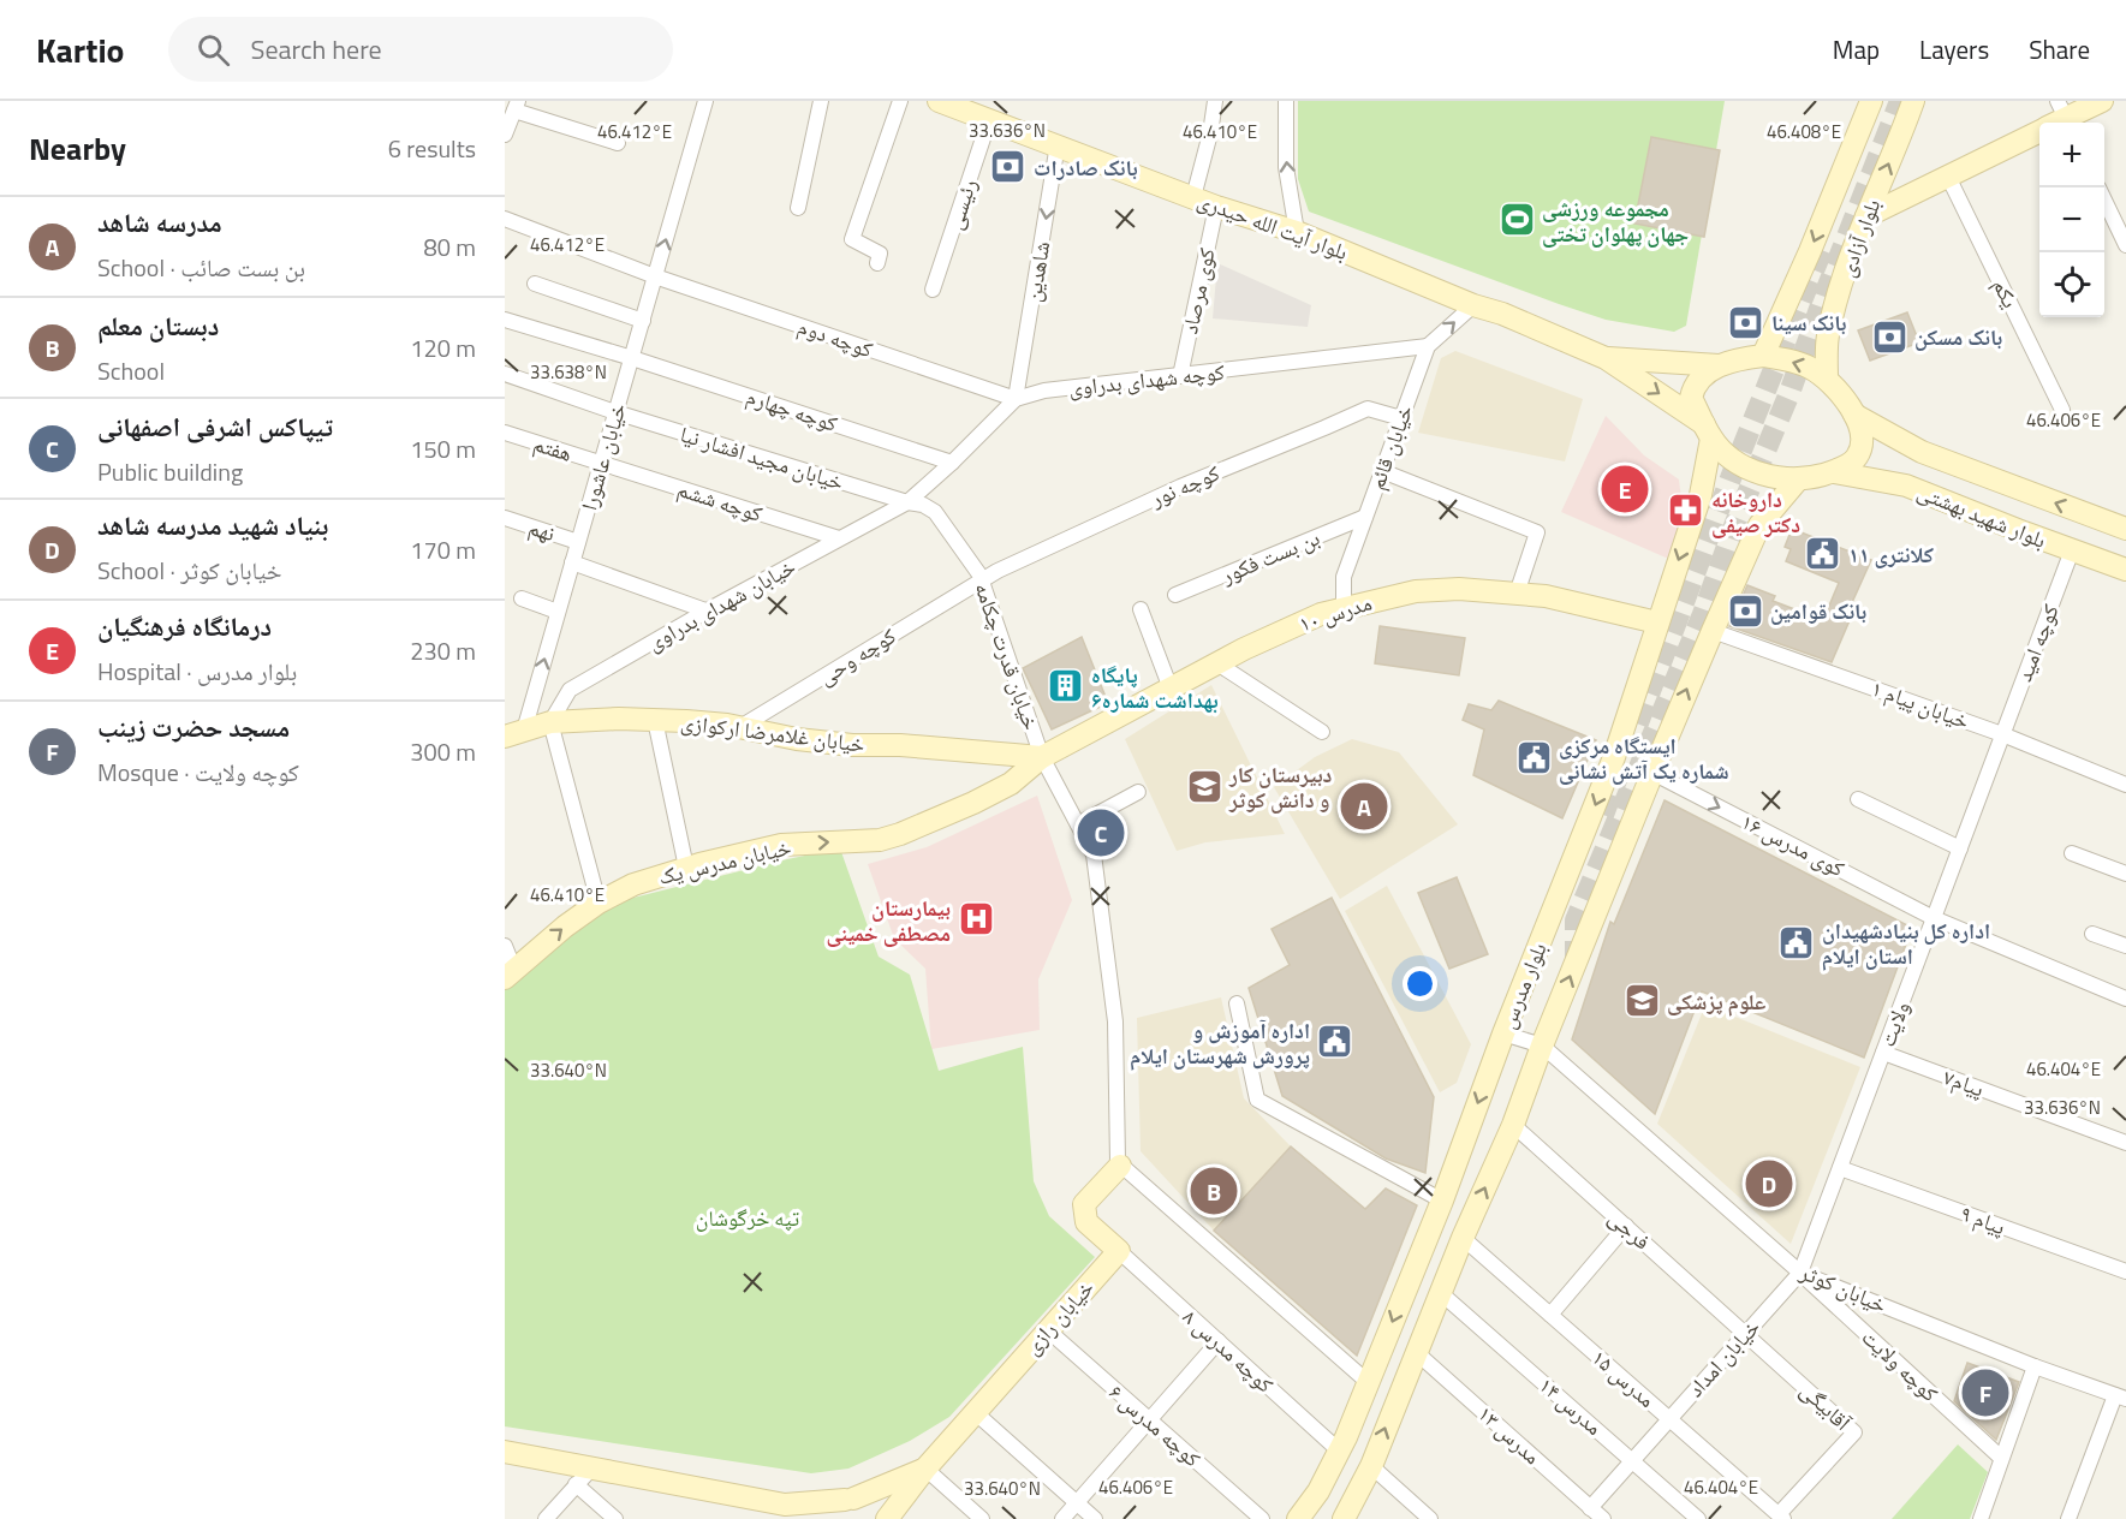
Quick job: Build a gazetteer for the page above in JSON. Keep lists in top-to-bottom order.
{
  "streets": {
    "main road": [
      "بلوار آیت الله حیدری",
      "بلوار آزادی",
      "بلوار شهید بهشتی",
      "مدرس ۱۰",
      "خیابان غلامرضا ارکوازی",
      "خیابان مدرس یک",
      "بلوار مدرس",
      "خیابان رازی"
    ],
    "street": [
      "رئیسی",
      "شاهدین",
      "کوی مرصاد",
      "یکم",
      "کوچه دوم",
      "کوچه شهدای بدراوی",
      "کوچه چهارم",
      "خیابان قائم",
      "هفتم",
      "خیابان عاشورا",
      "خیابان مجید افشار نیا",
      "کوچه نور",
      "کوچه ششم",
      "نهم",
      "بن بست فکور",
      "خیابان شهدای بدراوی",
      "کوچه امید",
      "کوچه وحی",
      "خیابان قدرت چکامه",
      "خیابان پیام ۱",
      "کوی مدرس ۱۶",
      "ولایت",
      "پیام۷",
      "پیام ۹",
      "فرجی",
      "خیابان کوثر",
      "کوچه مدرس ۸",
      "خیابان امداد",
      "کوچه ولایت",
      "مدرس ۱۵",
      "مدرس ۱۴",
      "آقابیگی",
      "کوچه مدرس ۶",
      "مدرس ۱۳"
    ]
  },
  "crossings": [
    ["رئیسی", "بلوار آیت الله حیدری"],
    ["بلوار آیت الله حیدری", "بلوار آزادی"],
    ["بلوار آیت الله حیدری", "شاهدین"],
    ["بلوار آیت الله حیدری", "کوی مرصاد"],
    ["بلوار آیت الله حیدری", "خیابان قائم"],
    ["بلوار آیت الله حیدری", "بلوار شهید بهشتی"],
    ["بلوار آیت الله حیدری", "بلوار مدرس"],
    ["بلوار آزادی", "بلوار شهید بهشتی"],
    ["بلوار آزادی", "بلوار مدرس"],
    ["شاهدین", "کوچه دوم"],
    ["شاهدین", "کوچه شهدای بدراوی"],
    ["کوی مرصاد", "کوچه شهدای بدراوی"],
    ["کوچه دوم", "کوچه شهدای بدراوی"],
    ["کوچه دوم", "خیابان عاشورا"],
    ["کوچه شهدای بدراوی", "خیابان قائم"],
    ["کوچه چهارم", "خیابان عاشورا"],
    ["خیابان قائم", "کوچه نور"],
    ["خیابان قائم", "بن بست فکور"],
    ["خیابان قائم", "مدرس ۱۰"],
    ["هفتم", "خیابان عاشورا"],
    ["هفتم", "کوچه ششم"],
    ["خیابان عاشورا", "خیابان مجید افشار نیا"],
    ["خیابان عاشورا", "کوچه ششم"],
    ["خیابان عاشورا", "نهم"],
    ["خیابان عاشورا", "خیابان غلامرضا ارکوازی"],
    ["خیابان مجید افشار نیا", "خیابان شهدای بدراوی"],
    ["خیابان مجید افشار نیا", "خیابان قدرت چکامه"],
    ["کوچه نور", "کوچه وحی"],
    ["کوچه نور", "خیابان قدرت چکامه"],
    ["کوچه ششم", "خیابان شهدای بدراوی"],
    ["بلوار شهید بهشتی", "کوچه امید"],
    ["بلوار شهید بهشتی", "بلوار مدرس"],
    ["خیابان شهدای بدراوی", "خیابان قدرت چکامه"],
    ["خیابان شهدای بدراوی", "خیابان غلامرضا ارکوازی"],
    ["مدرس ۱۰", "خیابان قدرت چکامه"],
    ["مدرس ۱۰", "خیابان غلامرضا ارکوازی"],
    ["مدرس ۱۰", "خیابان مدرس یک"],
    ["مدرس ۱۰", "بلوار مدرس"],
    ["کوچه امید", "خیابان پیام ۱"],
    ["کوچه امید", "ولایت"],
    ["کوچه وحی", "خیابان قدرت چکامه"],
    ["کوچه وحی", "خیابان غلامرضا ارکوازی"],
    ["خیابان قدرت چکامه", "خیابان غلامرضا ارکوازی"],
    ["خیابان قدرت چکامه", "خیابان مدرس یک"],
    ["خیابان پیام ۱", "بلوار مدرس"],
    ["خیابان پیام ۱", "ولایت"],
    ["خیابان غلامرضا ارکوازی", "خیابان مدرس یک"],
    ["کوی مدرس ۱۶", "بلوار مدرس"],
    ["کوی مدرس ۱۶", "ولایت"],
    ["بلوار مدرس", "فرجی"],
    ["بلوار مدرس", "خیابان کوثر"],
    ["بلوار مدرس", "کوچه مدرس ۸"],
    ["بلوار مدرس", "مدرس ۱۵"],
    ["بلوار مدرس", "مدرس ۱۴"],
    ["بلوار مدرس", "مدرس ۱۳"],
    ["ولایت", "پیام۷"],
    ["ولایت", "پیام ۹"],
    ["ولایت", "خیابان کوثر"],
    ["ولایت", "خیابان امداد"],
    ["ولایت", "کوچه ولایت"],
    ["فرجی", "خیابان امداد"],
    ["فرجی", "آقابیگی"],
    ["خیابان کوثر", "خیابان امداد"],
    ["خیابان کوثر", "کوچه ولایت"],
    ["خیابان رازی", "کوچه مدرس ۸"],
    ["خیابان رازی", "کوچه مدرس ۶"],
    ["خیابان امداد", "کوچه ولایت"],
    ["خیابان امداد", "مدرس ۱۵"],
    ["خیابان امداد", "مدرس ۱۴"],
    ["خیابان امداد", "آقابیگی"],
    ["خیابان امداد", "مدرس ۱۳"],
    ["مدرس ۱۵", "آقابیگی"]
  ],
  "one_way": ["شاهدین", "خیابان عاشورا", "خیابان مدرس یک"],
  "parks": ["تپه خرگوشان"],
  "places": {
    "bank": [
      "بانک صادرات",
      "بانک سینا",
      "بانک مسکن",
      "بانک قوامین"
    ],
    "sports": ["مجموعه ورزشی جهان پهلوان تختی"],
    "pharmacy": ["داروخانه دکتر صیفی"],
    "public building": [
      "کلانتری ۱۱",
      "ایستگاه مرکزی شماره یک آتش نشانی",
      "اداره کل بنیادشهیدان استان ایلام",
      "اداره آموزش و پرورش شهرستان ایلام"
    ],
    "building": ["پایگاه بهداشت شماره۶"],
    "school or university": ["دبیرستان کار و دانش کوثر", "علوم پزشکی"],
    "hospital": ["بیمارستان مصطفی خمینی"]
  },
  "page": {
    "header": "Kartio",
    "search": "Search here",
    "nav": ["Map", "Layers", "Share"],
    "heading": ["Nearby", "6 results"],
    "map_buttons": ["+", "−"],
    "list": [
      {
        "mark": "A",
        "name": "مدرسه شاهد",
        "note": "School · بن بست صائب",
        "value": "80 m"
      },
      {
        "mark": "B",
        "name": "دبستان معلم",
        "note": "School",
        "value": "120 m"
      },
      {
        "mark": "C",
        "name": "تیپاکس اشرفی اصفهانی",
        "note": "Public building",
        "value": "150 m"
      },
      {
        "mark": "D",
        "name": "بنیاد شهید مدرسه شاهد",
        "note": "School · خیابان کوثر",
        "value": "170 m"
      },
      {
        "mark": "E",
        "name": "درمانگاه فرهنگیان",
        "note": "Hospital · بلوار مدرس",
        "value": "230 m"
      },
      {
        "mark": "F",
        "name": "مسجد حضرت زینب",
        "note": "Mosque · کوچه ولایت",
        "value": "300 m"
      }
    ],
    "pins": [
      "E",
      "A",
      "C",
      "D",
      "B",
      "F"
    ]
  },
  "coordinates": [
    "33.636°N",
    "46.412°E",
    "46.408°E",
    "46.410°E",
    "33.638°N",
    "46.406°E",
    "46.404°E",
    "33.640°N"
  ]
}
